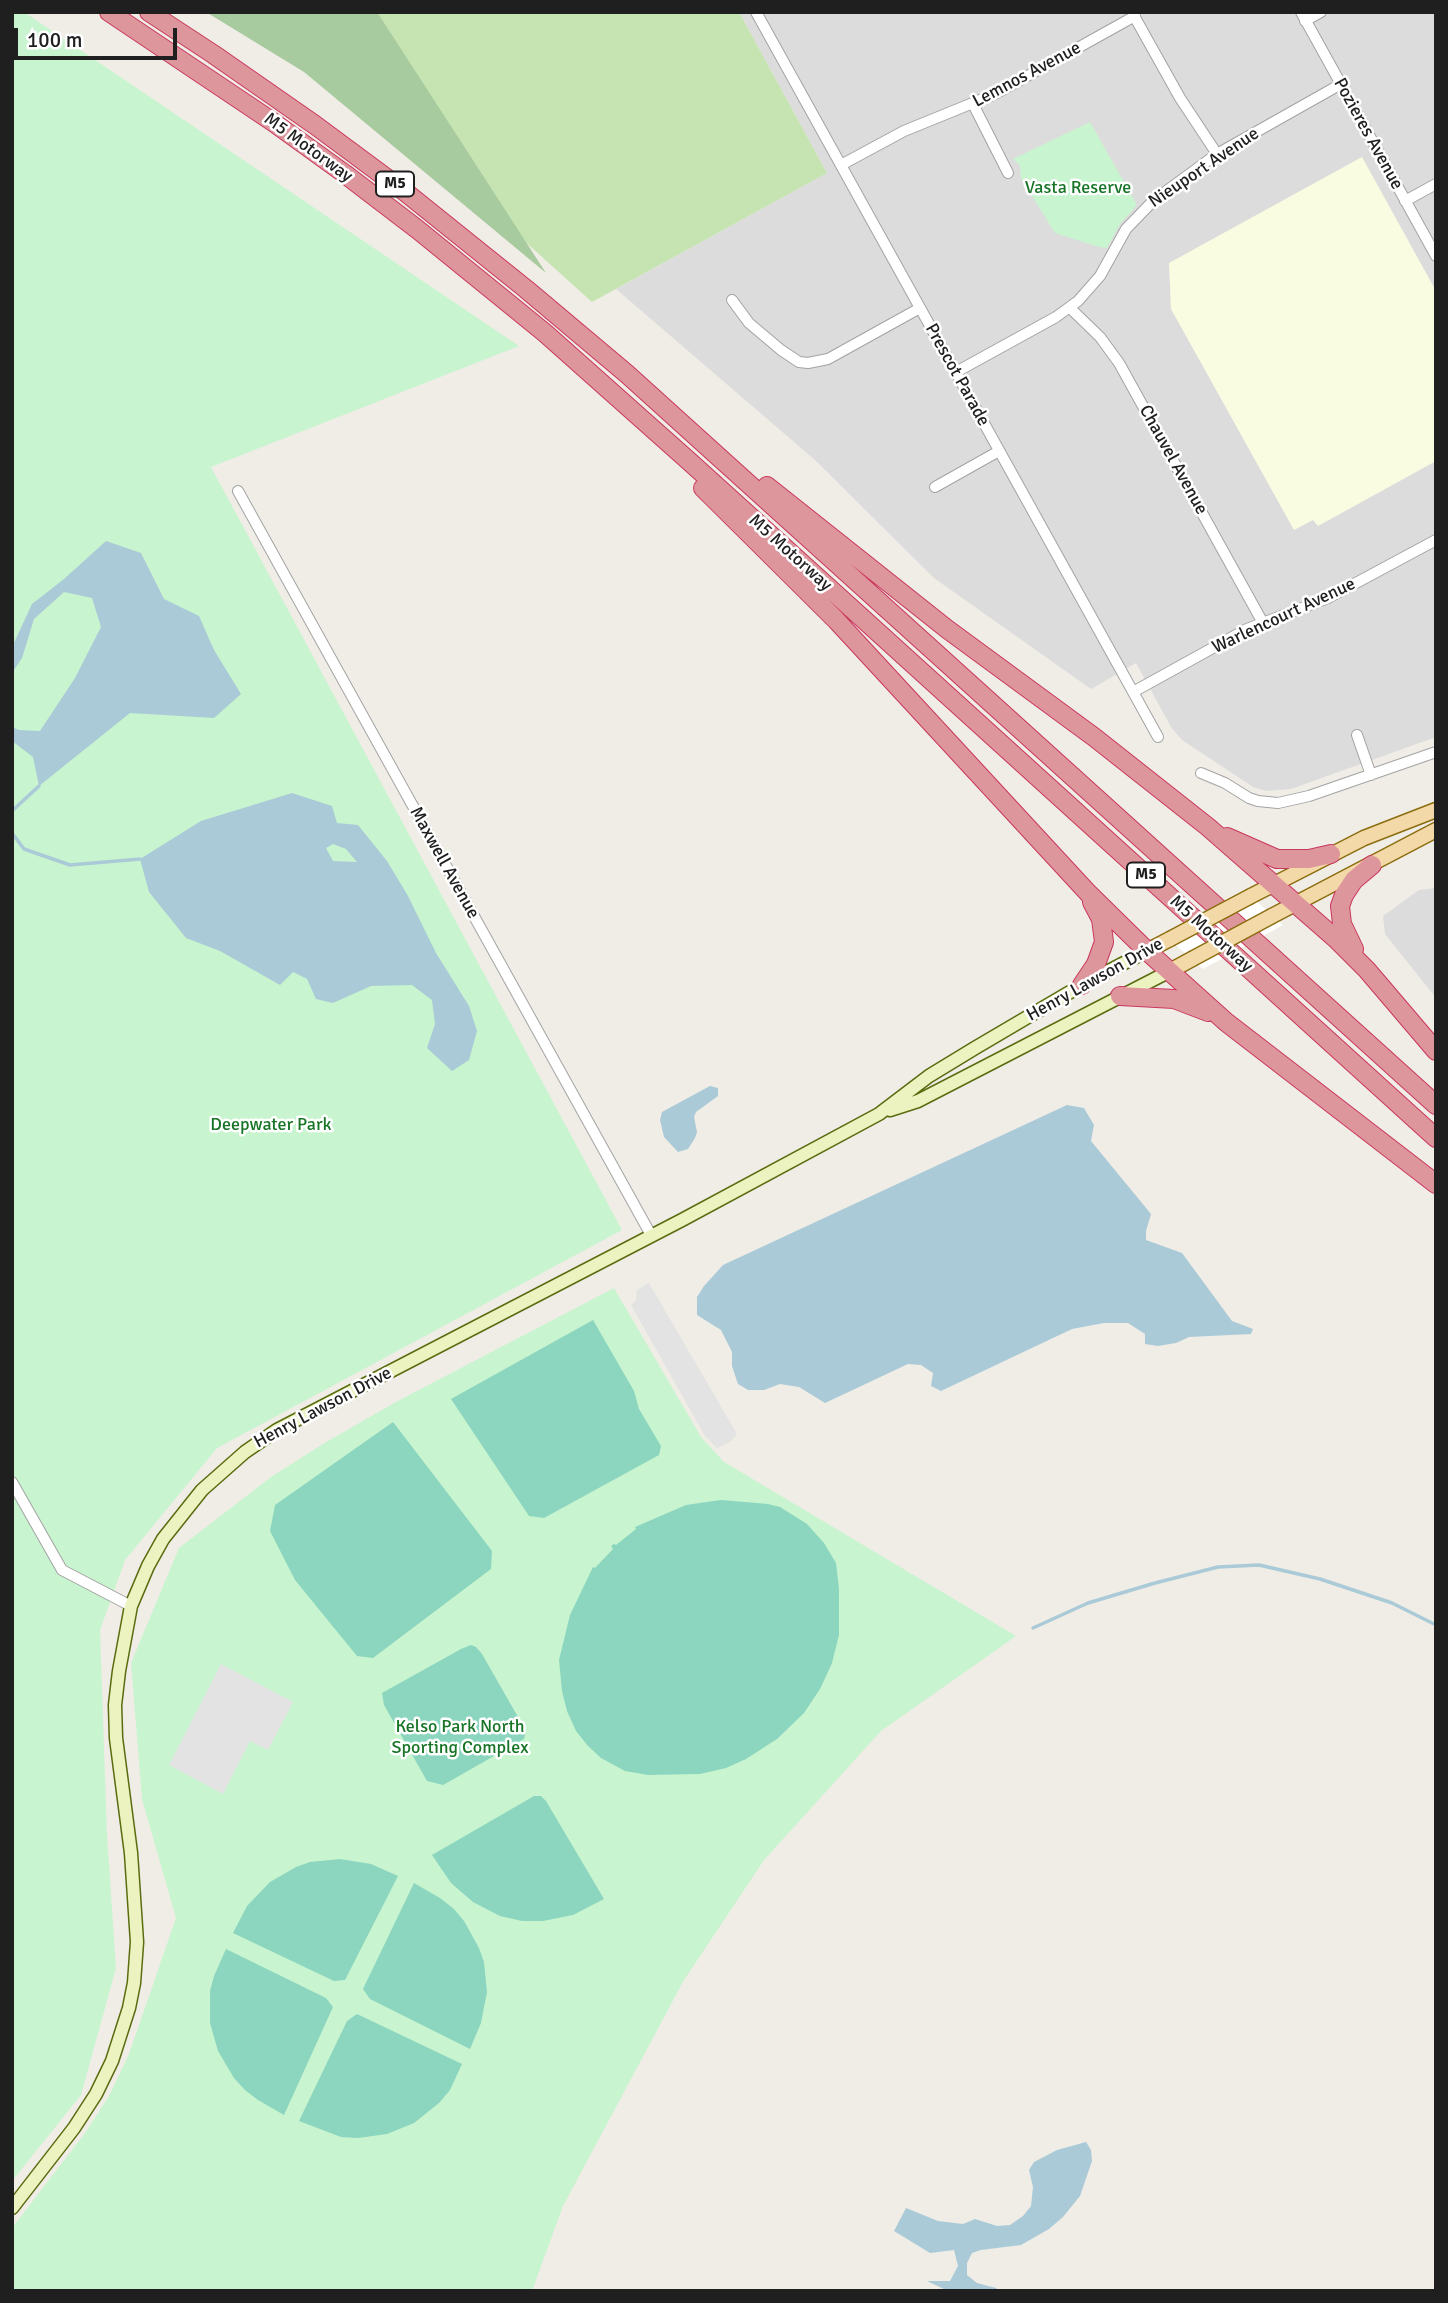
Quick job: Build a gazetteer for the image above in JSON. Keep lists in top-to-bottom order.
{
  "streets": {
    "highway": ["M5 Motorway", "M5"],
    "main road": ["Henry Lawson Drive"],
    "street": [
      "Lemnos Avenue",
      "Pozieres Avenue",
      "Nieuport Avenue",
      "Prescot Parade",
      "Chauvel Avenue",
      "Warlencourt Avenue",
      "Maxwell Avenue"
    ]
  },
  "crossings": [
    ["Lemnos Avenue", "Prescot Parade"],
    ["Pozieres Avenue", "Nieuport Avenue"],
    ["Nieuport Avenue", "Prescot Parade"],
    ["Nieuport Avenue", "Chauvel Avenue"],
    ["Prescot Parade", "Warlencourt Avenue"],
    ["Chauvel Avenue", "Warlencourt Avenue"],
    ["Maxwell Avenue", "Henry Lawson Drive"]
  ],
  "parks": ["Vasta Reserve", "Deepwater Park", "Kelso Park North Sporting Complex"],
  "scale_bar": "100 m"
}
